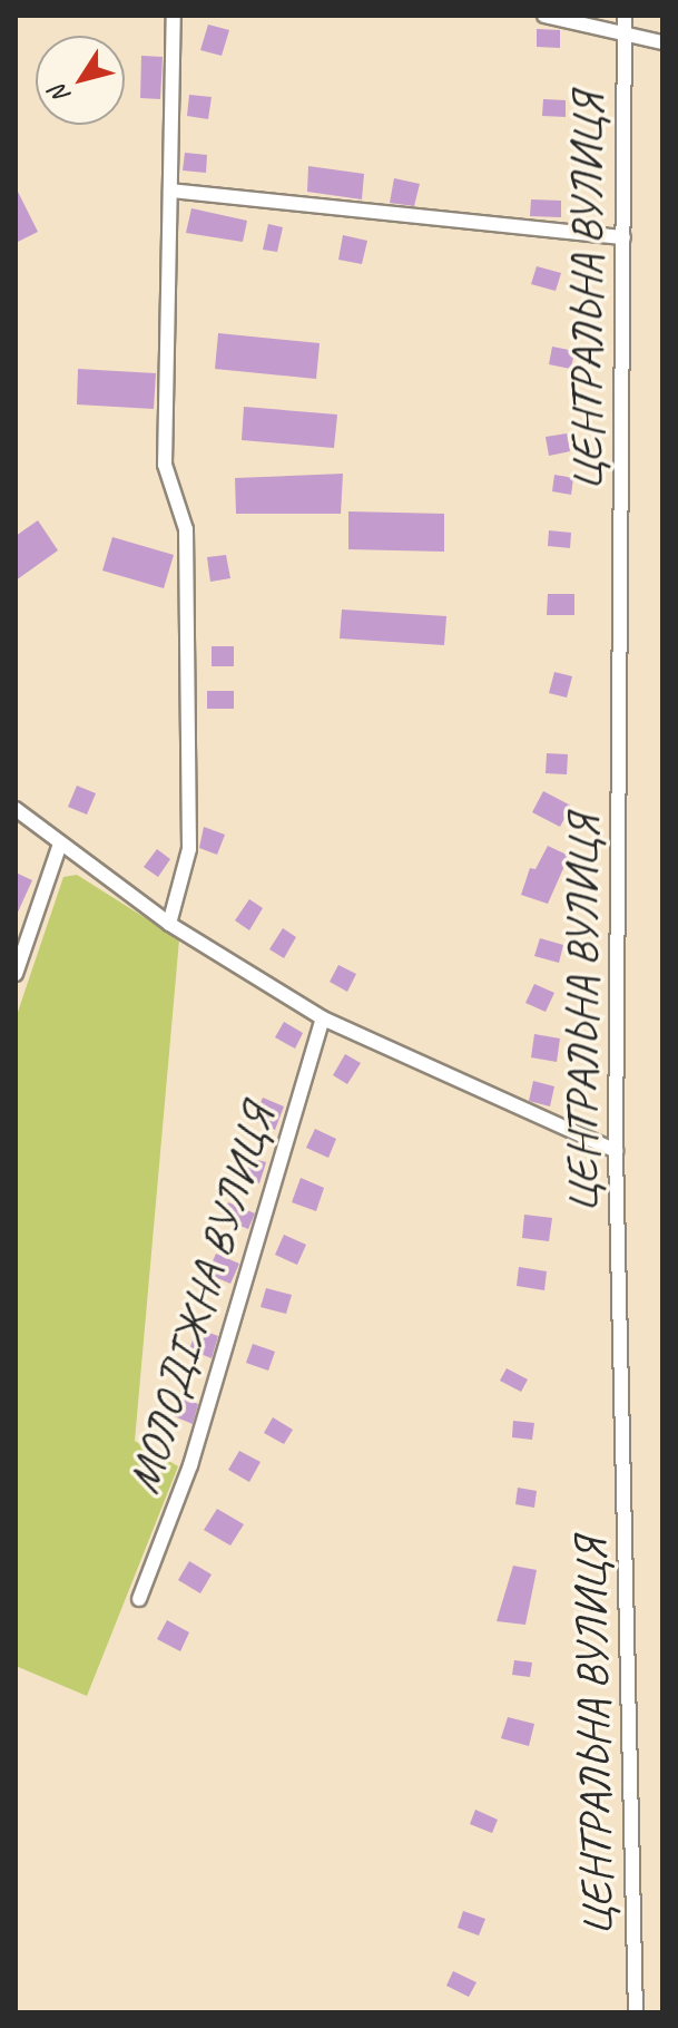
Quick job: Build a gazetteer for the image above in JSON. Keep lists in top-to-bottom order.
{
  "streets": {
    "street": ["ЦЕНТРАЛЬНА ВУЛИЦЯ", "МОЛОДІЖНА ВУЛИЦЯ"]
  },
  "north": "bottom left"
}
